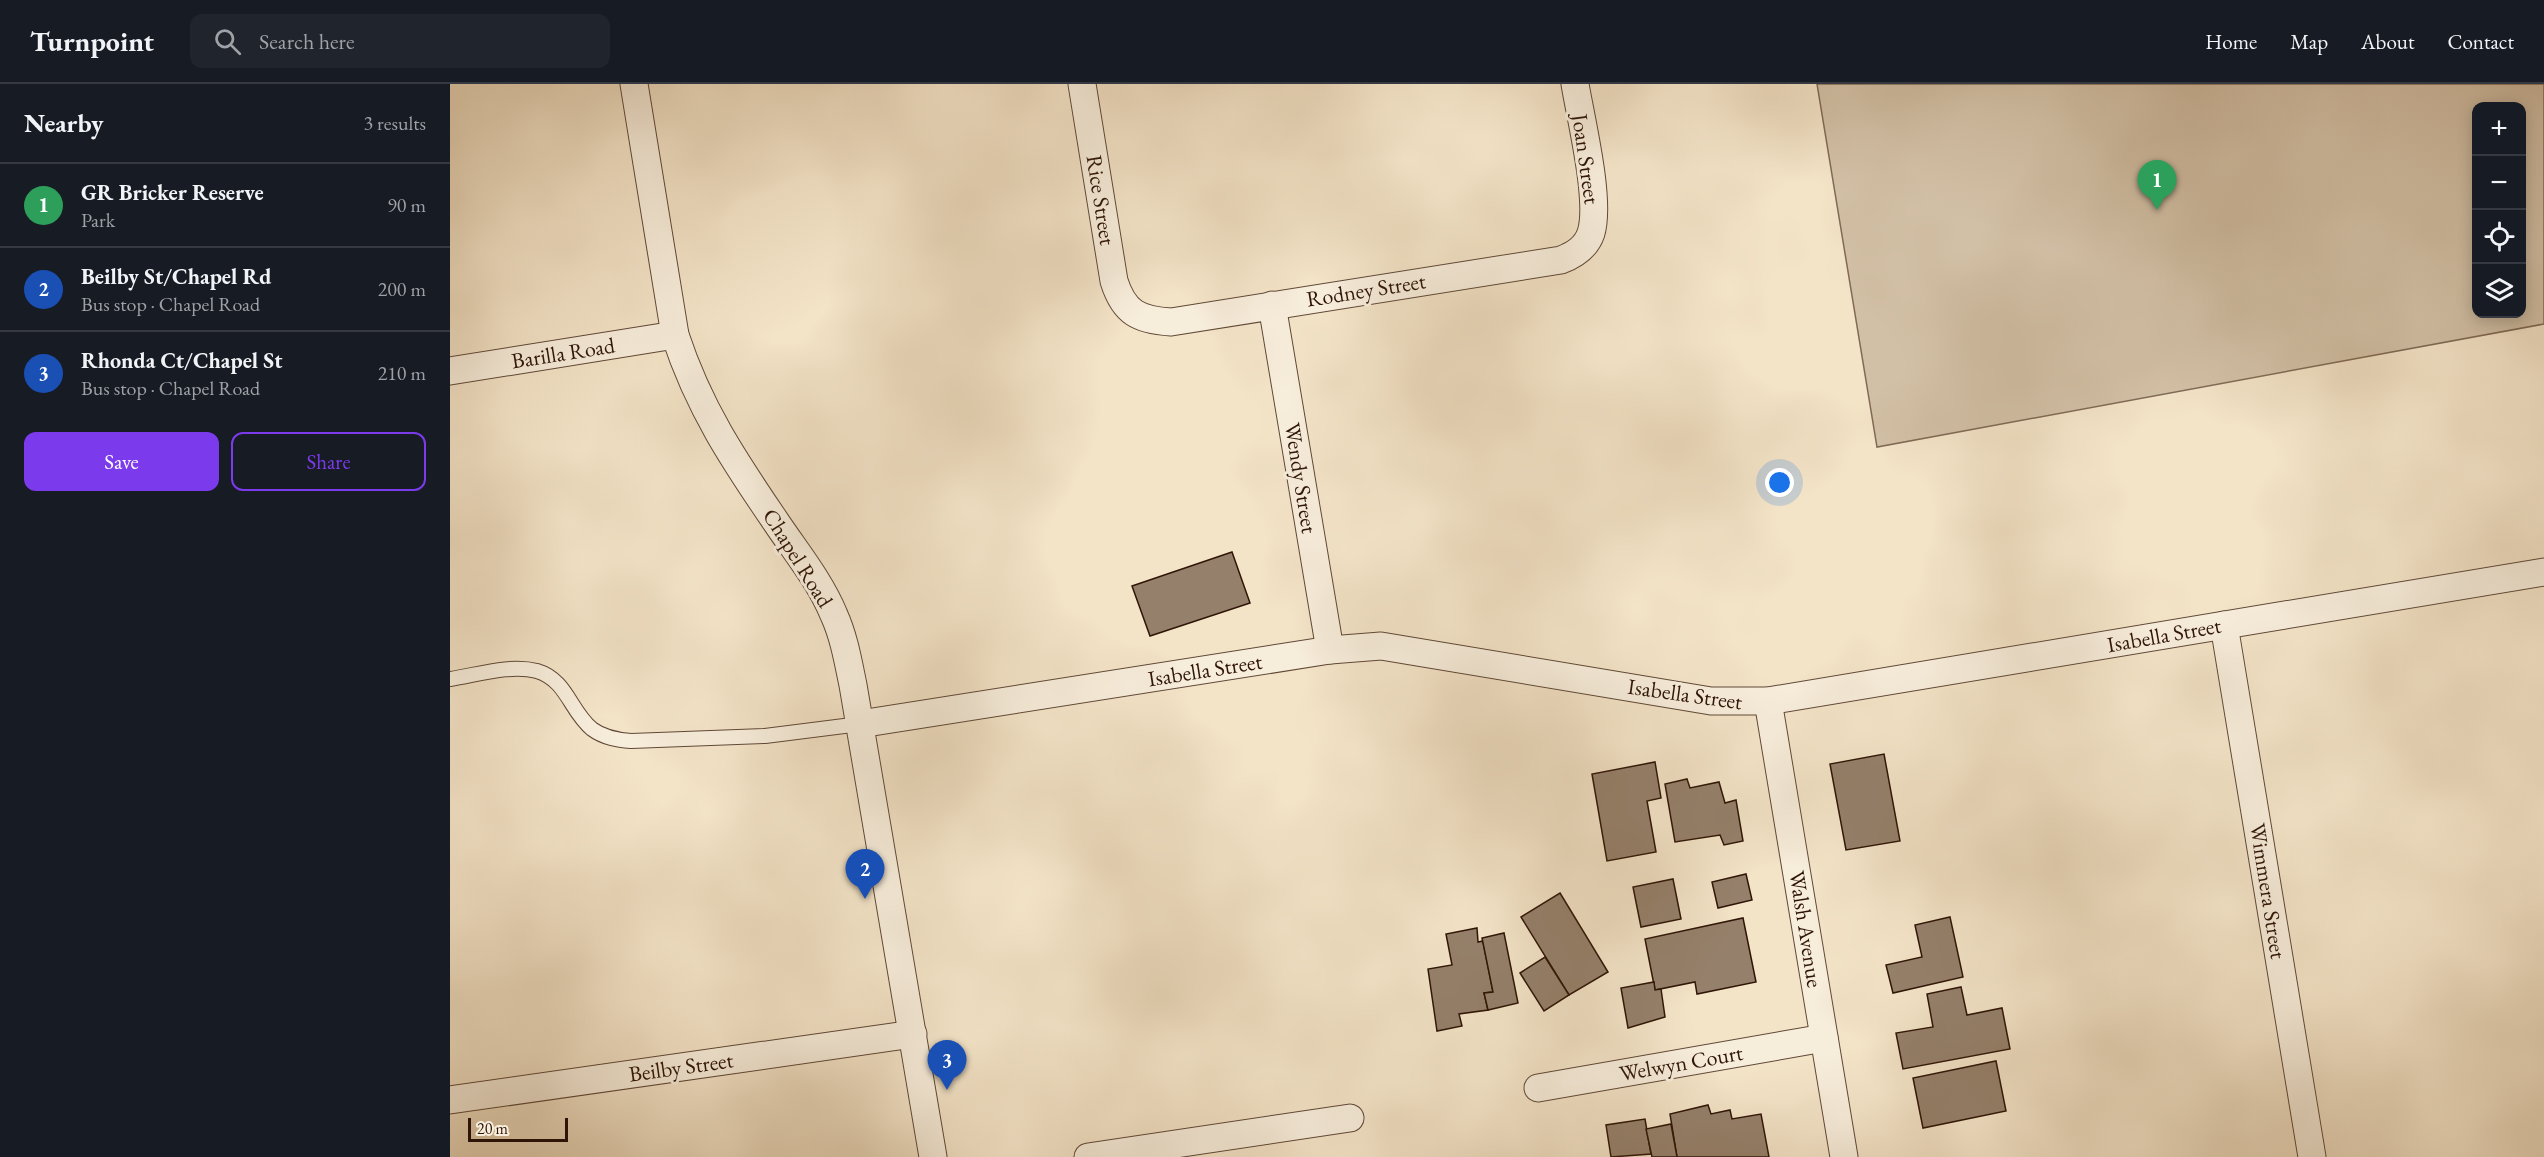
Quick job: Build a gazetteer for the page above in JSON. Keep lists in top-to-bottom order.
{
  "streets": {
    "street": [
      "Joan Street",
      "Rice Street",
      "Rodney Street",
      "Barilla Road",
      "Wendy Street",
      "Chapel Road",
      "Isabella Street",
      "Wimmera Street",
      "Walsh Avenue",
      "Welwyn Court",
      "Beilby Street"
    ]
  },
  "crossings": [
    ["Joan Street", "Rodney Street"],
    ["Rice Street", "Rodney Street"],
    ["Rodney Street", "Wendy Street"],
    ["Barilla Road", "Chapel Road"],
    ["Wendy Street", "Isabella Street"],
    ["Chapel Road", "Isabella Street"],
    ["Chapel Road", "Beilby Street"],
    ["Isabella Street", "Wimmera Street"],
    ["Isabella Street", "Walsh Avenue"],
    ["Walsh Avenue", "Welwyn Court"]
  ],
  "scale_bar": "20 m",
  "page": {
    "header": "Turnpoint",
    "search": "Search here",
    "nav": [
      "Home",
      "Map",
      "About",
      "Contact"
    ],
    "heading": ["Nearby", "3 results"],
    "map_buttons": ["+", "−"],
    "pins": ["1", "2", "3"],
    "list": [
      {
        "mark": "1",
        "name": "GR Bricker Reserve",
        "note": "Park",
        "value": "90 m"
      },
      {
        "mark": "2",
        "name": "Beilby St/Chapel Rd",
        "note": "Bus stop · Chapel Road",
        "value": "200 m"
      },
      {
        "mark": "3",
        "name": "Rhonda Ct/Chapel St",
        "note": "Bus stop · Chapel Road",
        "value": "210 m"
      }
    ],
    "buttons": ["Save", "Share"],
    "scale": "20 m"
  }
}
